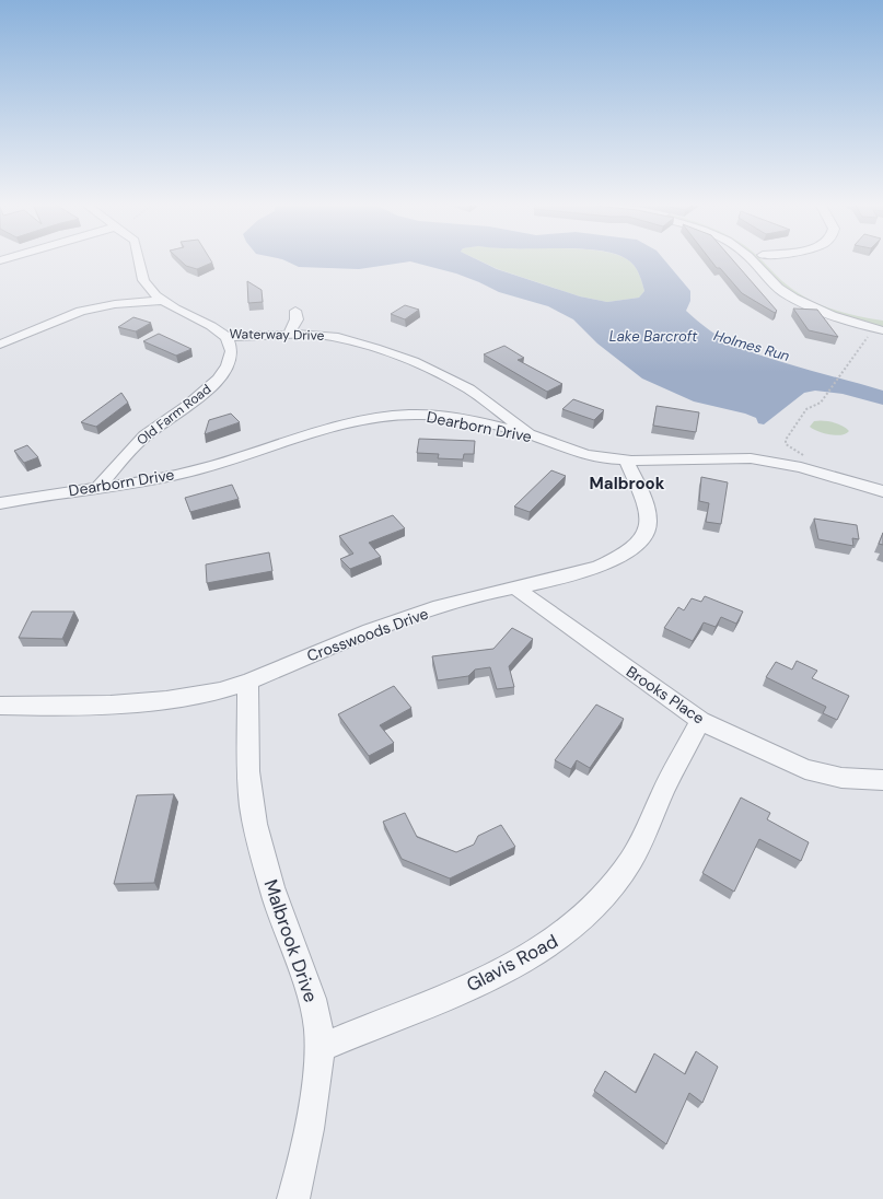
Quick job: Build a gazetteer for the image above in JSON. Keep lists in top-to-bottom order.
{
  "streets": {
    "street": [
      "Waterway Drive",
      "Old Farm Road",
      "Dearborn Drive",
      "Crosswoods Drive",
      "Brooks Place",
      "Malbrook Drive",
      "Glavis Road"
    ]
  },
  "crossings": [
    ["Waterway Drive", "Old Farm Road"],
    ["Waterway Drive", "Dearborn Drive"],
    ["Old Farm Road", "Dearborn Drive"],
    ["Dearborn Drive", "Crosswoods Drive"],
    ["Crosswoods Drive", "Brooks Place"],
    ["Crosswoods Drive", "Malbrook Drive"],
    ["Brooks Place", "Glavis Road"],
    ["Malbrook Drive", "Glavis Road"]
  ],
  "districts": ["Malbrook"],
  "water": ["Lake Barcroft", "Holmes Run"]
}
